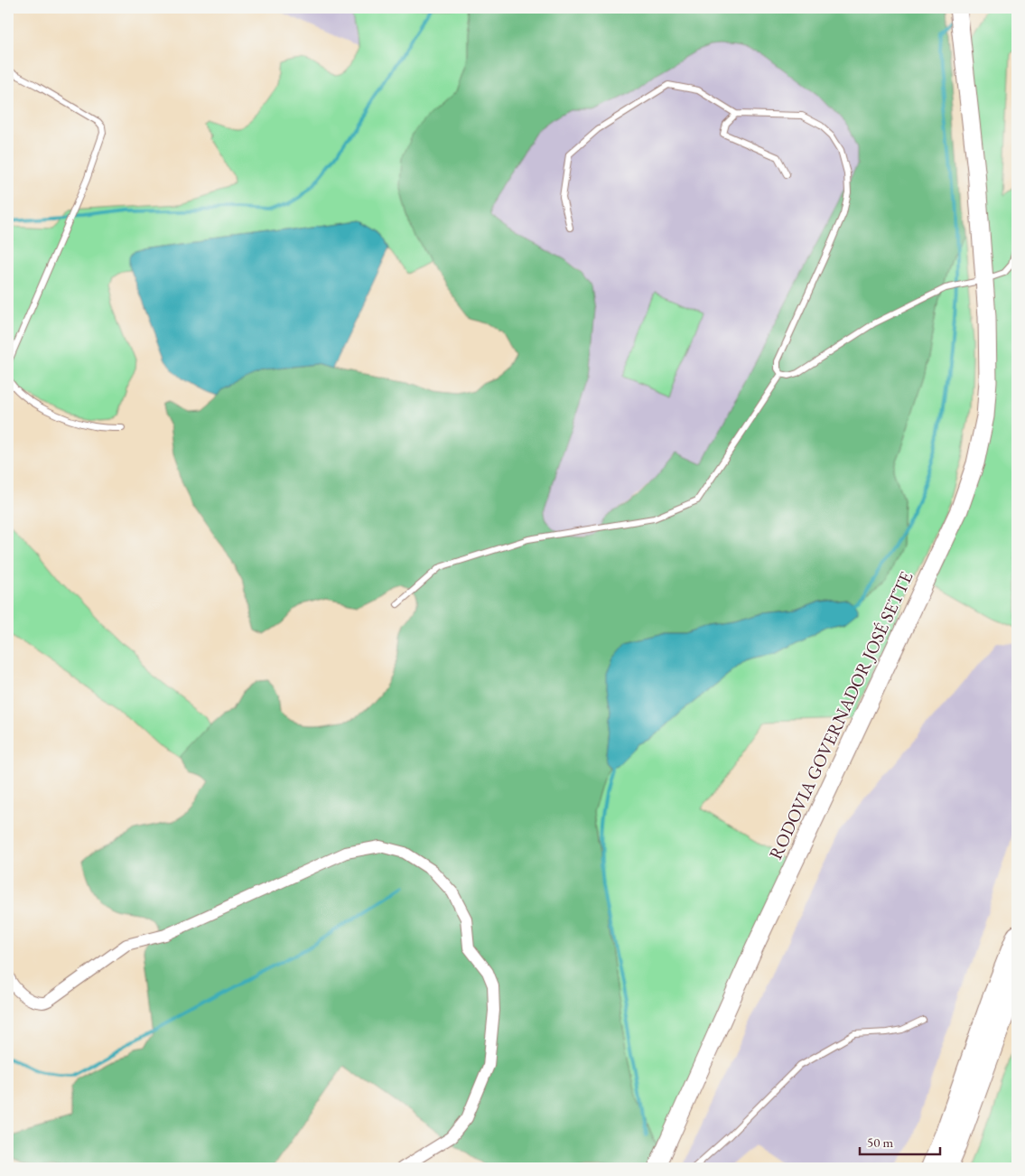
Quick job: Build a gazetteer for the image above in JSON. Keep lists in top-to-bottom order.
{
  "streets": {
    "main road": ["RODOVIA GOVERNADOR JOSÉ SETTE"]
  },
  "scale_bar": "50 m"
}
